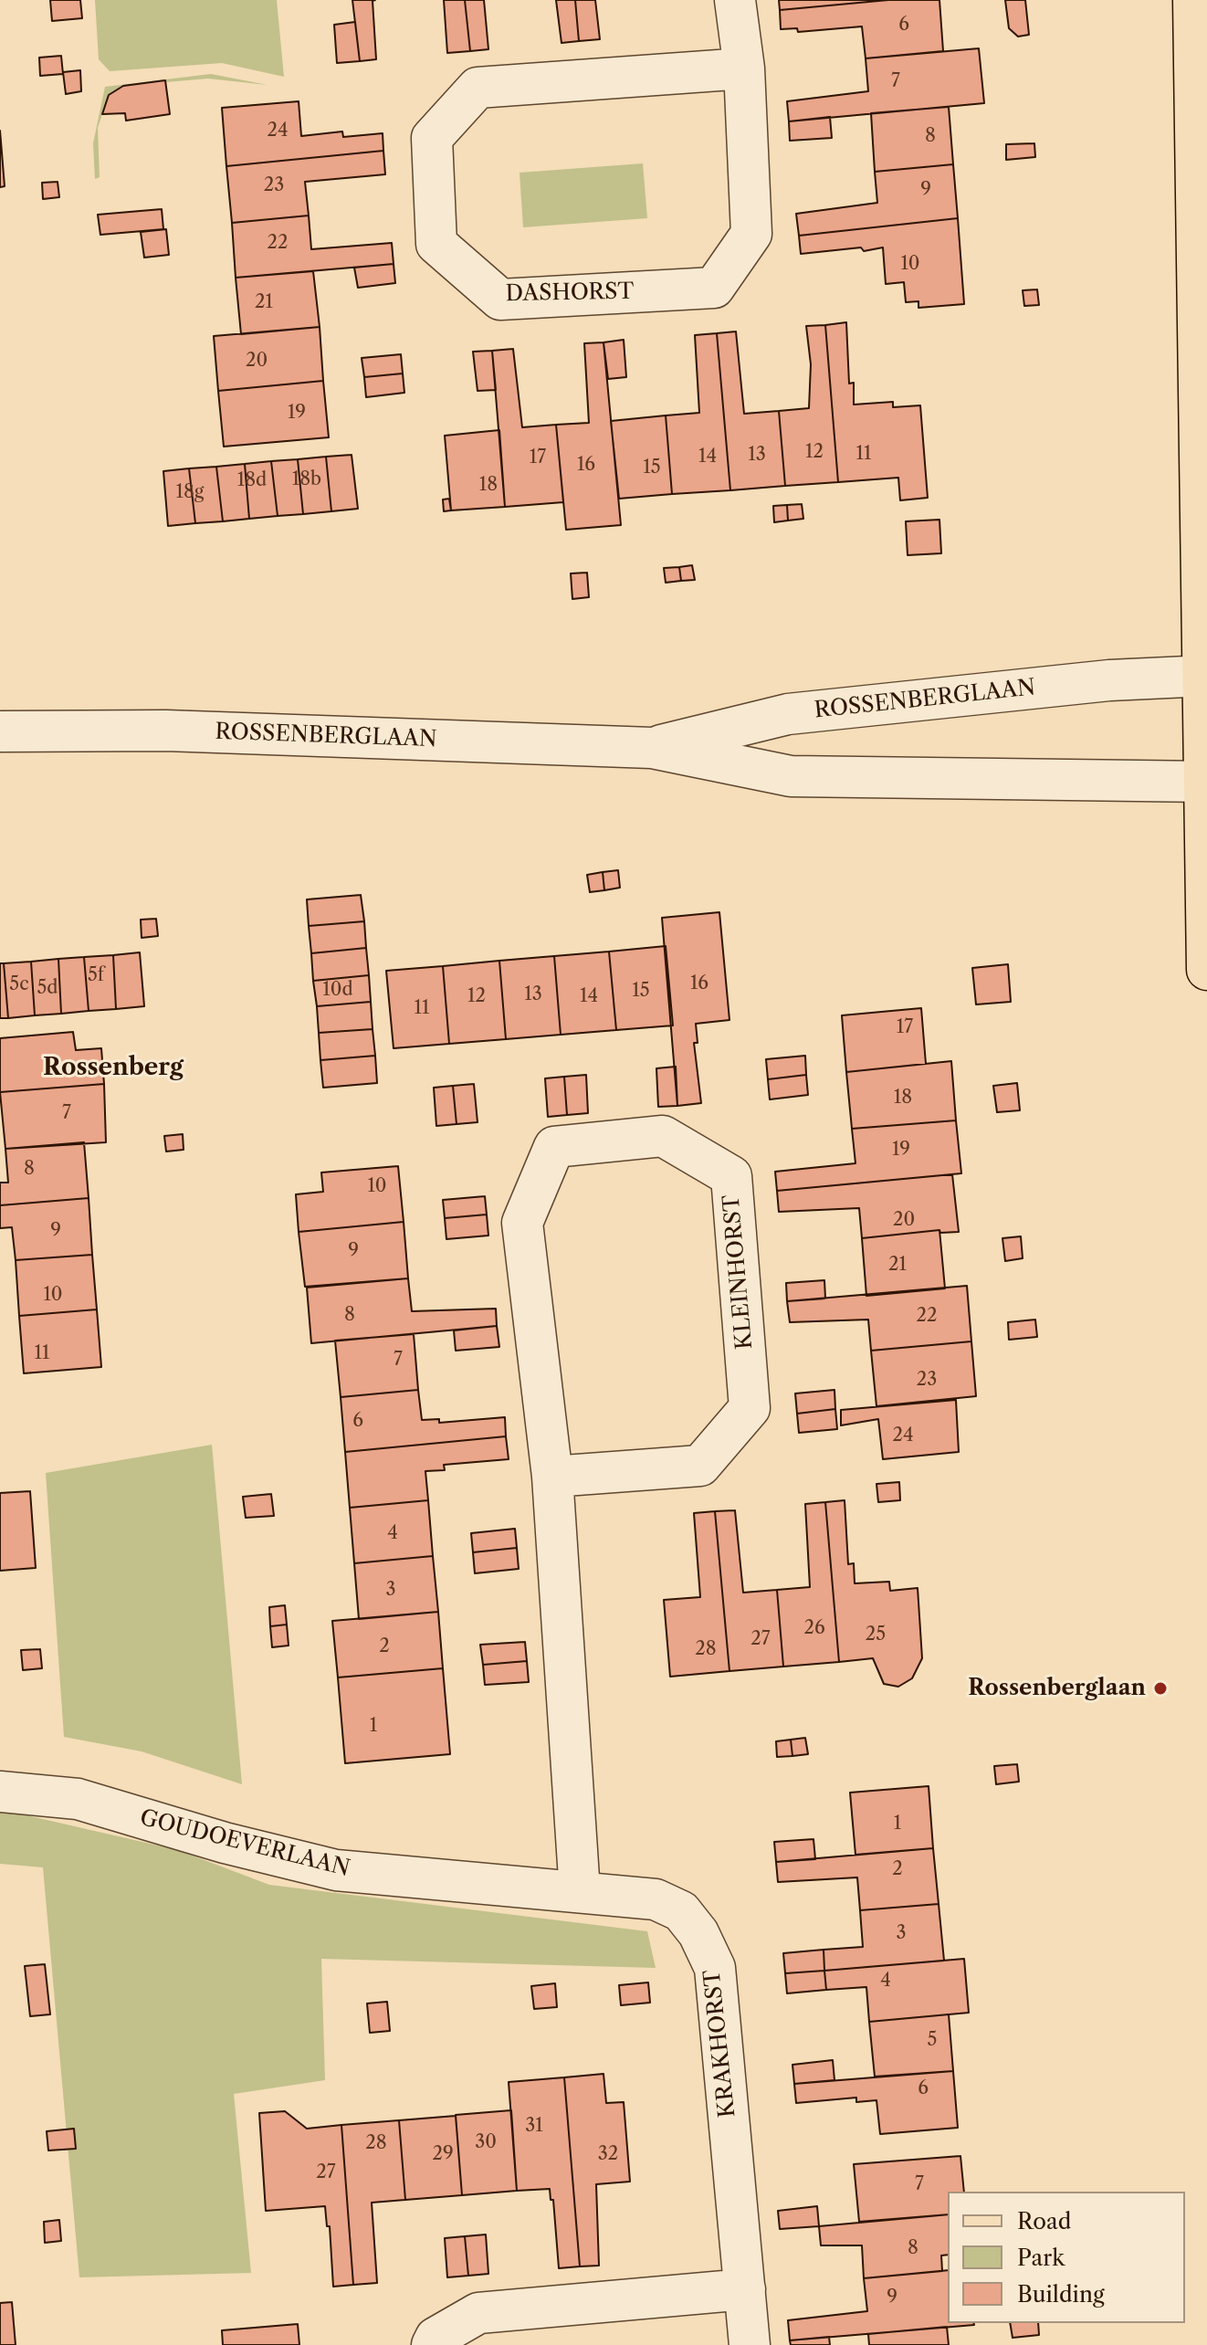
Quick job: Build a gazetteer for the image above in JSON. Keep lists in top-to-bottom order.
{
  "streets": {
    "street": [
      "DASHORST",
      "ROSSENBERGLAAN",
      "KLEINHORST",
      "GOUDOEVERLAAN",
      "KRAKHORST"
    ]
  },
  "crossings": [
    ["KLEINHORST", "GOUDOEVERLAAN"],
    ["KLEINHORST", "KRAKHORST"],
    ["GOUDOEVERLAAN", "KRAKHORST"]
  ],
  "districts": ["Rossenberg"],
  "places": ["Rossenberglaan"],
  "house_numbers": [
    "6",
    "7",
    "24",
    "8",
    "23",
    "9",
    "22",
    "10",
    "21",
    "20",
    "19",
    "12",
    "11",
    "13",
    "14",
    "17",
    "16",
    "15",
    "18b",
    "18d",
    "18",
    "18g",
    "5f",
    "16",
    "5c",
    "5d",
    "10d",
    "15",
    "13",
    "12",
    "14",
    "11",
    "17",
    "18",
    "7",
    "19",
    "8",
    "10",
    "20",
    "9",
    "9",
    "21",
    "10",
    "8",
    "22",
    "11",
    "7",
    "23",
    "6",
    "24",
    "4",
    "3",
    "26",
    "25",
    "27",
    "2",
    "28",
    "1",
    "1",
    "2",
    "3",
    "4",
    "5",
    "6",
    "31",
    "30",
    "28",
    "29",
    "32",
    "27",
    "7",
    "8",
    "9"
  ],
  "legend": ["Road", "Park", "Building"]
}
